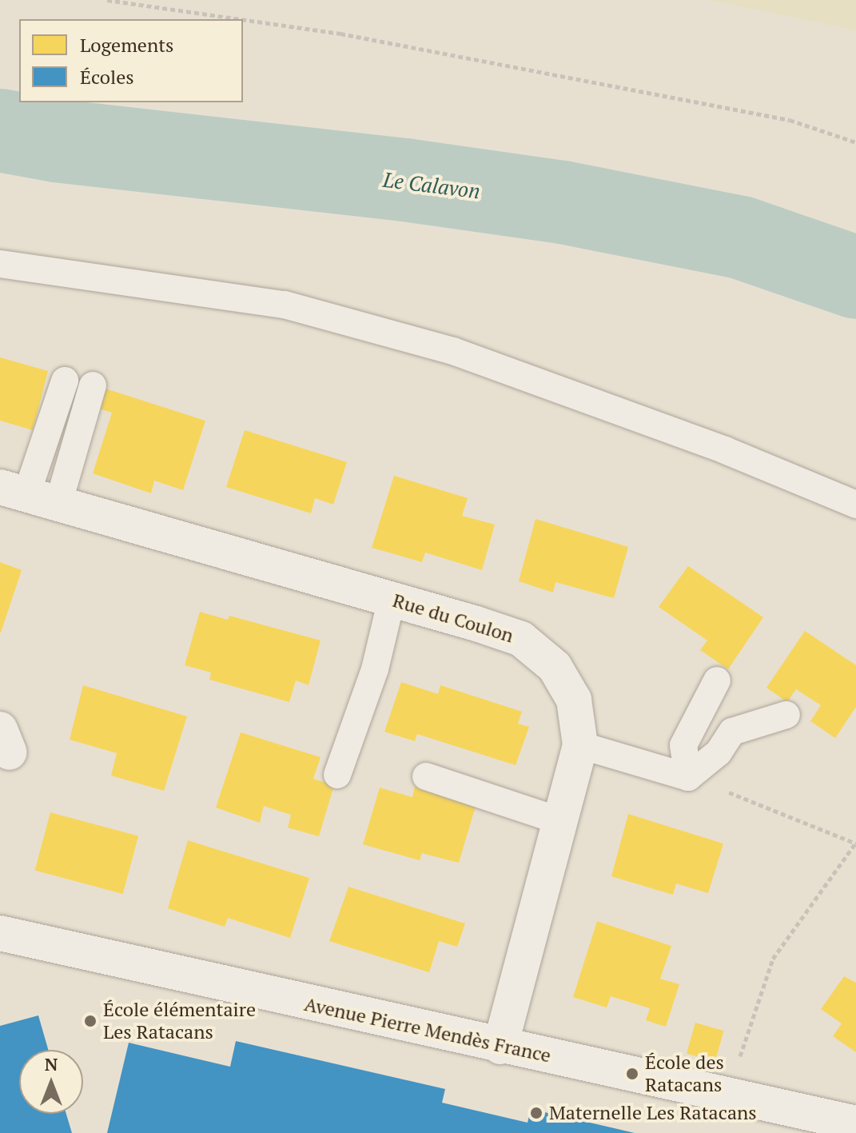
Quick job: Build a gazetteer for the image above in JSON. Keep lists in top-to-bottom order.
{
  "streets": {
    "street": ["Rue du Coulon", "Avenue Pierre Mendès France"]
  },
  "crossings": [
    ["Rue du Coulon", "Avenue Pierre Mendès France"]
  ],
  "water": ["Le Calavon"],
  "places": ["École élémentaire Les Ratacans", "École des Ratacans", "Maternelle Les Ratacans"],
  "legend": ["Logements", "Écoles"],
  "north": "top"
}
